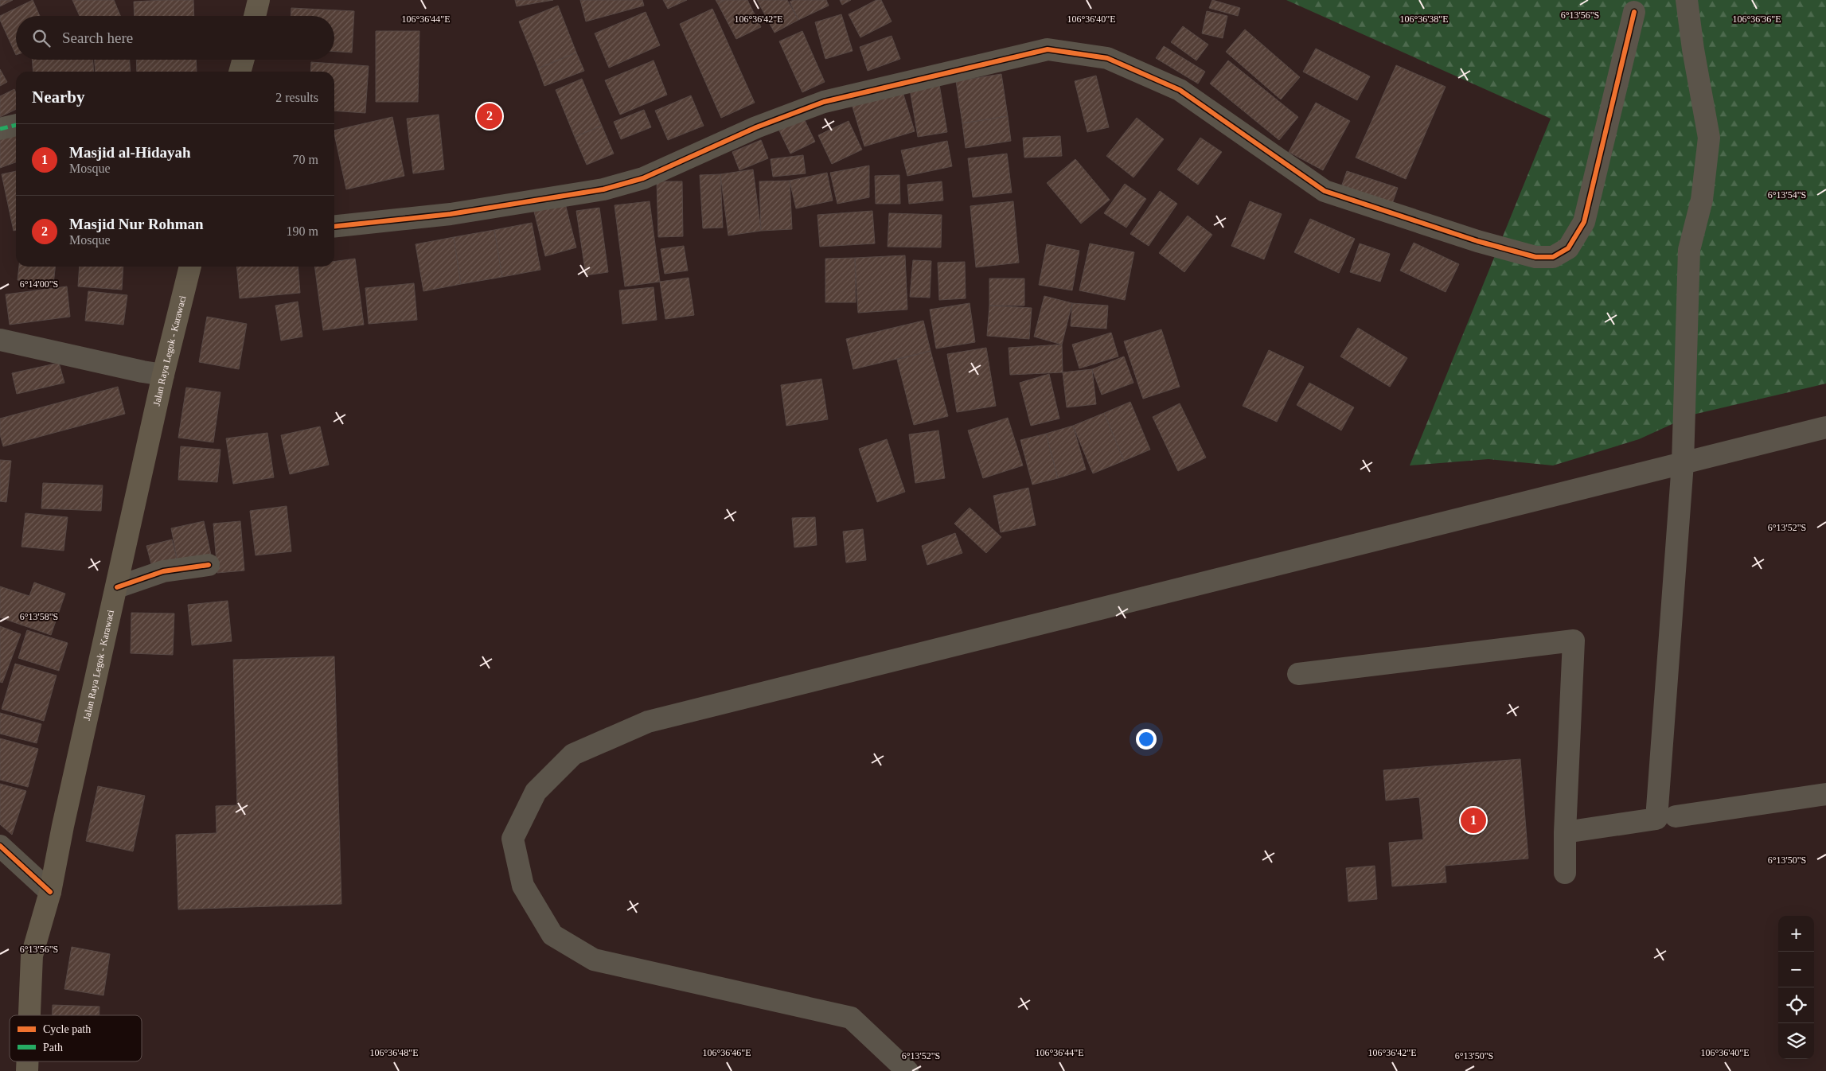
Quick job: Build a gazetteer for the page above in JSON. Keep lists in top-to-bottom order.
{
  "streets": {
    "main road": ["Jalan Raya Legok - Karawaci"]
  },
  "legend": ["Cycle path", "Path"],
  "page": {
    "search": "Search here",
    "heading": ["Nearby", "2 results"],
    "pins": ["2", "1"],
    "list": [
      {
        "mark": "1",
        "name": "Masjid al-Hidayah",
        "note": "Mosque",
        "value": "70 m"
      },
      {
        "mark": "2",
        "name": "Masjid Nur Rohman",
        "note": "Mosque",
        "value": "190 m"
      }
    ],
    "map_buttons": ["+", "−"]
  },
  "coordinates": [
    "6°13'56\"S",
    "106°36'44\"E",
    "106°36'42\"E",
    "106°36'40\"E",
    "106°36'38\"E",
    "106°36'36\"E",
    "6°13'54\"S",
    "6°14'00\"S",
    "6°13'52\"S",
    "6°13'58\"S",
    "6°13'50\"S",
    "106°36'48\"E",
    "106°36'46\"E"
  ]
}
